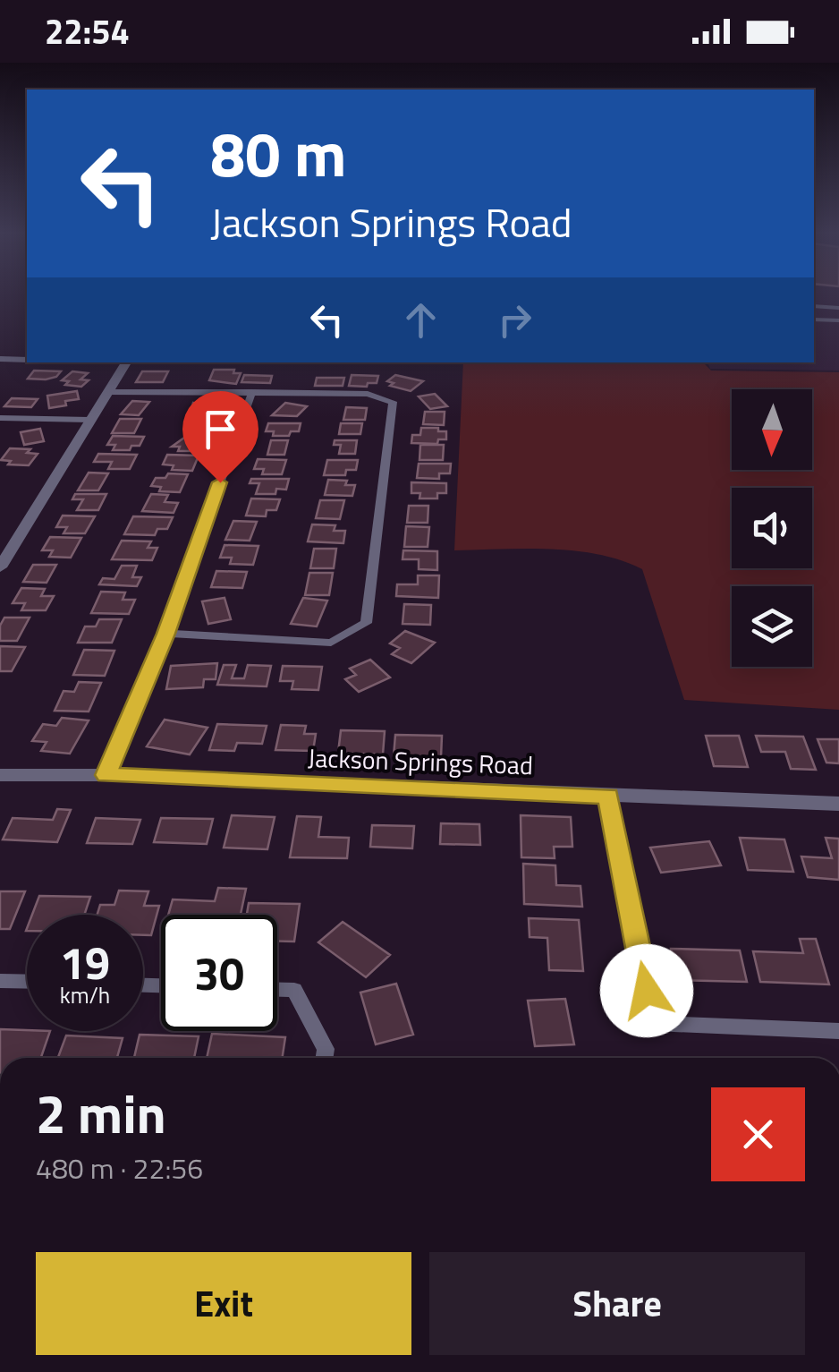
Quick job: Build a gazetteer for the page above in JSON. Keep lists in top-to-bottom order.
{
  "streets": {
    "street": ["Jackson Springs Road"]
  },
  "north": "bottom",
  "page": {
    "status": "22:54",
    "turn": ["80 m", "Jackson Springs Road"],
    "speed": "19 km/h",
    "limit": "30",
    "heading": ["2 min", "480 m · 22:56"],
    "buttons": ["Exit", "Share"]
  }
}
